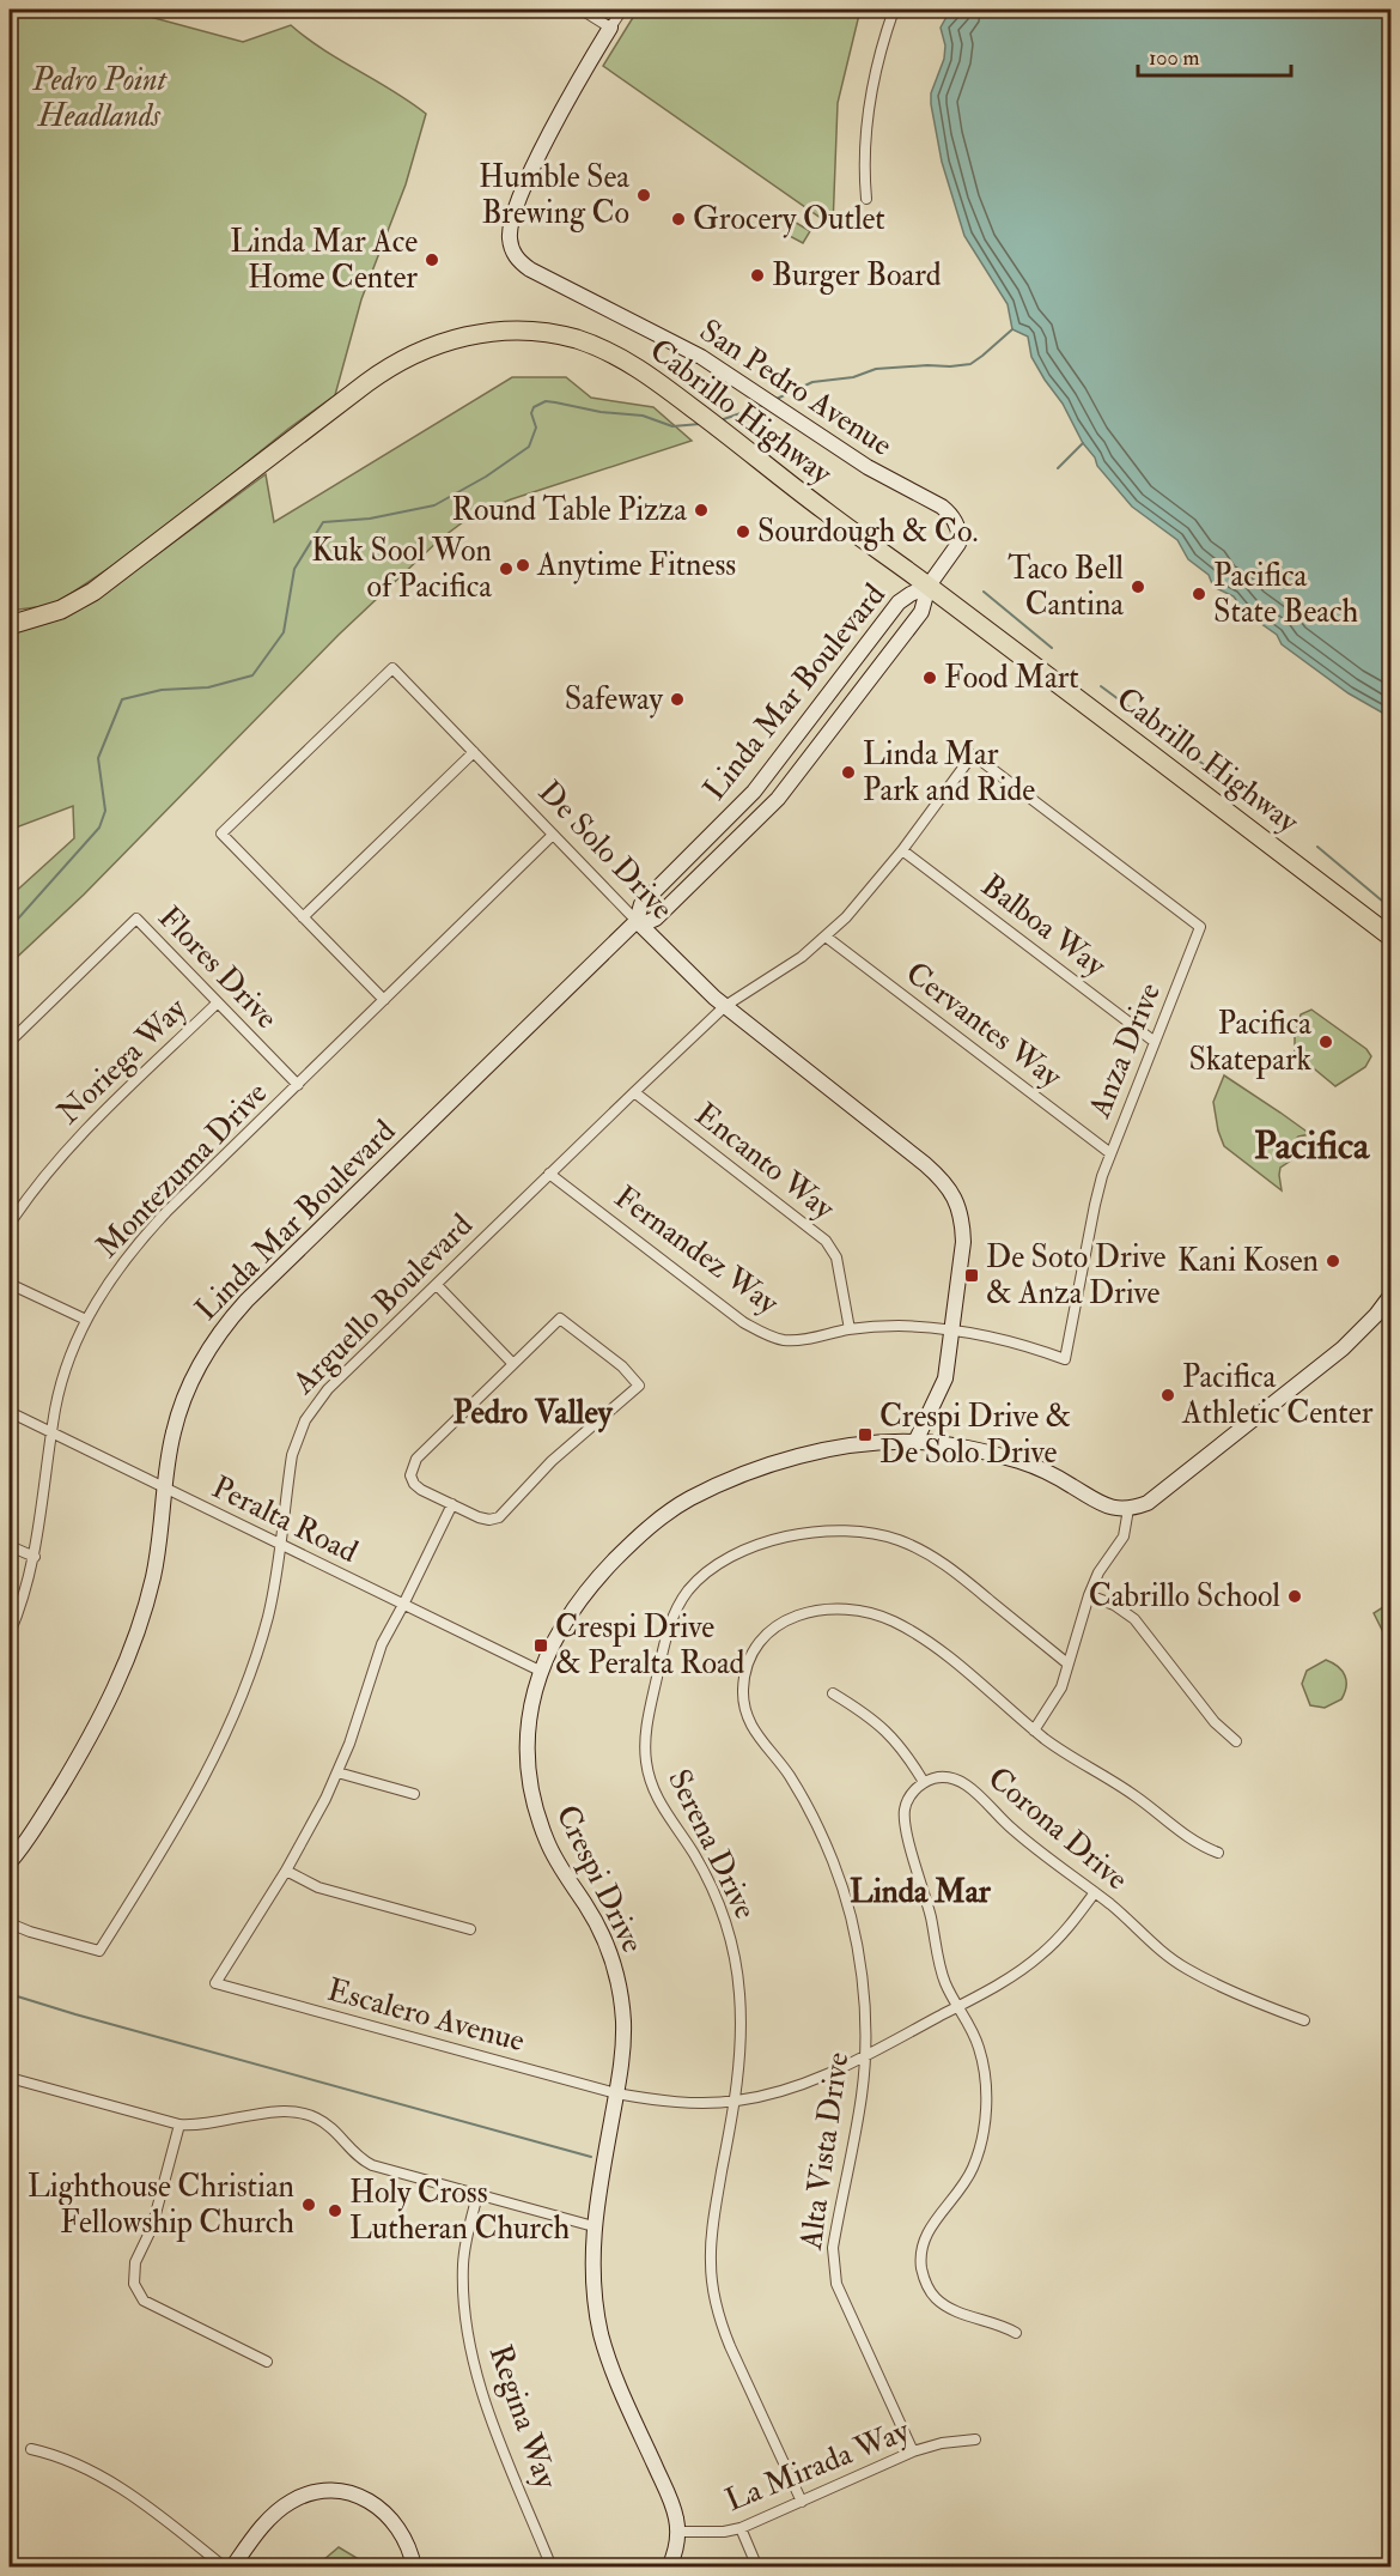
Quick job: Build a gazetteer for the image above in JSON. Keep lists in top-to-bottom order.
{
  "streets": {
    "highway": ["Cabrillo Highway"],
    "street": [
      "San Pedro Avenue",
      "Linda Mar Boulevard",
      "De Solo Drive",
      "Balboa Way",
      "Flores Drive",
      "Cervantes Way",
      "Anza Drive",
      "Noriega Way",
      "Encanto Way",
      "Montezuma Drive",
      "Fernandez Way",
      "Arguello Boulevard",
      "Peralta Road",
      "Corona Drive",
      "Serena Drive",
      "Crespi Drive",
      "Escalero Avenue",
      "Alta Vista Drive",
      "Regina Way",
      "La Mirada Way"
    ]
  },
  "crossings": [
    ["San Pedro Avenue", "Cabrillo Highway"],
    ["San Pedro Avenue", "Linda Mar Boulevard"],
    ["Cabrillo Highway", "Linda Mar Boulevard"],
    ["Linda Mar Boulevard", "De Solo Drive"],
    ["Linda Mar Boulevard", "Peralta Road"],
    ["De Solo Drive", "Anza Drive"],
    ["De Solo Drive", "Montezuma Drive"],
    ["De Solo Drive", "Fernandez Way"],
    ["De Solo Drive", "Arguello Boulevard"],
    ["De Solo Drive", "Crespi Drive"],
    ["Balboa Way", "Anza Drive"],
    ["Balboa Way", "Arguello Boulevard"],
    ["Flores Drive", "Noriega Way"],
    ["Flores Drive", "Montezuma Drive"],
    ["Cervantes Way", "Anza Drive"],
    ["Cervantes Way", "Arguello Boulevard"],
    ["Anza Drive", "Fernandez Way"],
    ["Anza Drive", "Arguello Boulevard"],
    ["Encanto Way", "Fernandez Way"],
    ["Encanto Way", "Arguello Boulevard"],
    ["Montezuma Drive", "Peralta Road"],
    ["Fernandez Way", "Arguello Boulevard"],
    ["Arguello Boulevard", "Peralta Road"],
    ["Peralta Road", "Crespi Drive"],
    ["Peralta Road", "Escalero Avenue"],
    ["Corona Drive", "Escalero Avenue"],
    ["Serena Drive", "Escalero Avenue"],
    ["Serena Drive", "La Mirada Way"],
    ["Crespi Drive", "Escalero Avenue"],
    ["Crespi Drive", "La Mirada Way"],
    ["Escalero Avenue", "Alta Vista Drive"],
    ["Alta Vista Drive", "La Mirada Way"]
  ],
  "districts": ["Pacifica", "Pedro Valley", "Linda Mar"],
  "parks": ["Pedro Point Headlands"],
  "places": {
    "other": [
      "Humble Sea Brewing Co",
      "Grocery Outlet",
      "Linda Mar Ace Home Center",
      "Burger Board",
      "Round Table Pizza",
      "Sourdough & Co.",
      "Anytime Fitness",
      "Kuk Sool Won of Pacifica",
      "Taco Bell Cantina",
      "Pacifica State Beach",
      "Food Mart",
      "Safeway",
      "Linda Mar Park and Ride",
      "Pacifica Skatepark",
      "Kani Kosen",
      "Pacifica Athletic Center",
      "Cabrillo School",
      "Lighthouse Christian Fellowship Church",
      "Holy Cross Lutheran Church"
    ],
    "transit": ["De Soto Drive & Anza Drive", "Crespi Drive & De Solo Drive", "Crespi Drive & Peralta Road"]
  },
  "scale_bar": "100 m"
}
